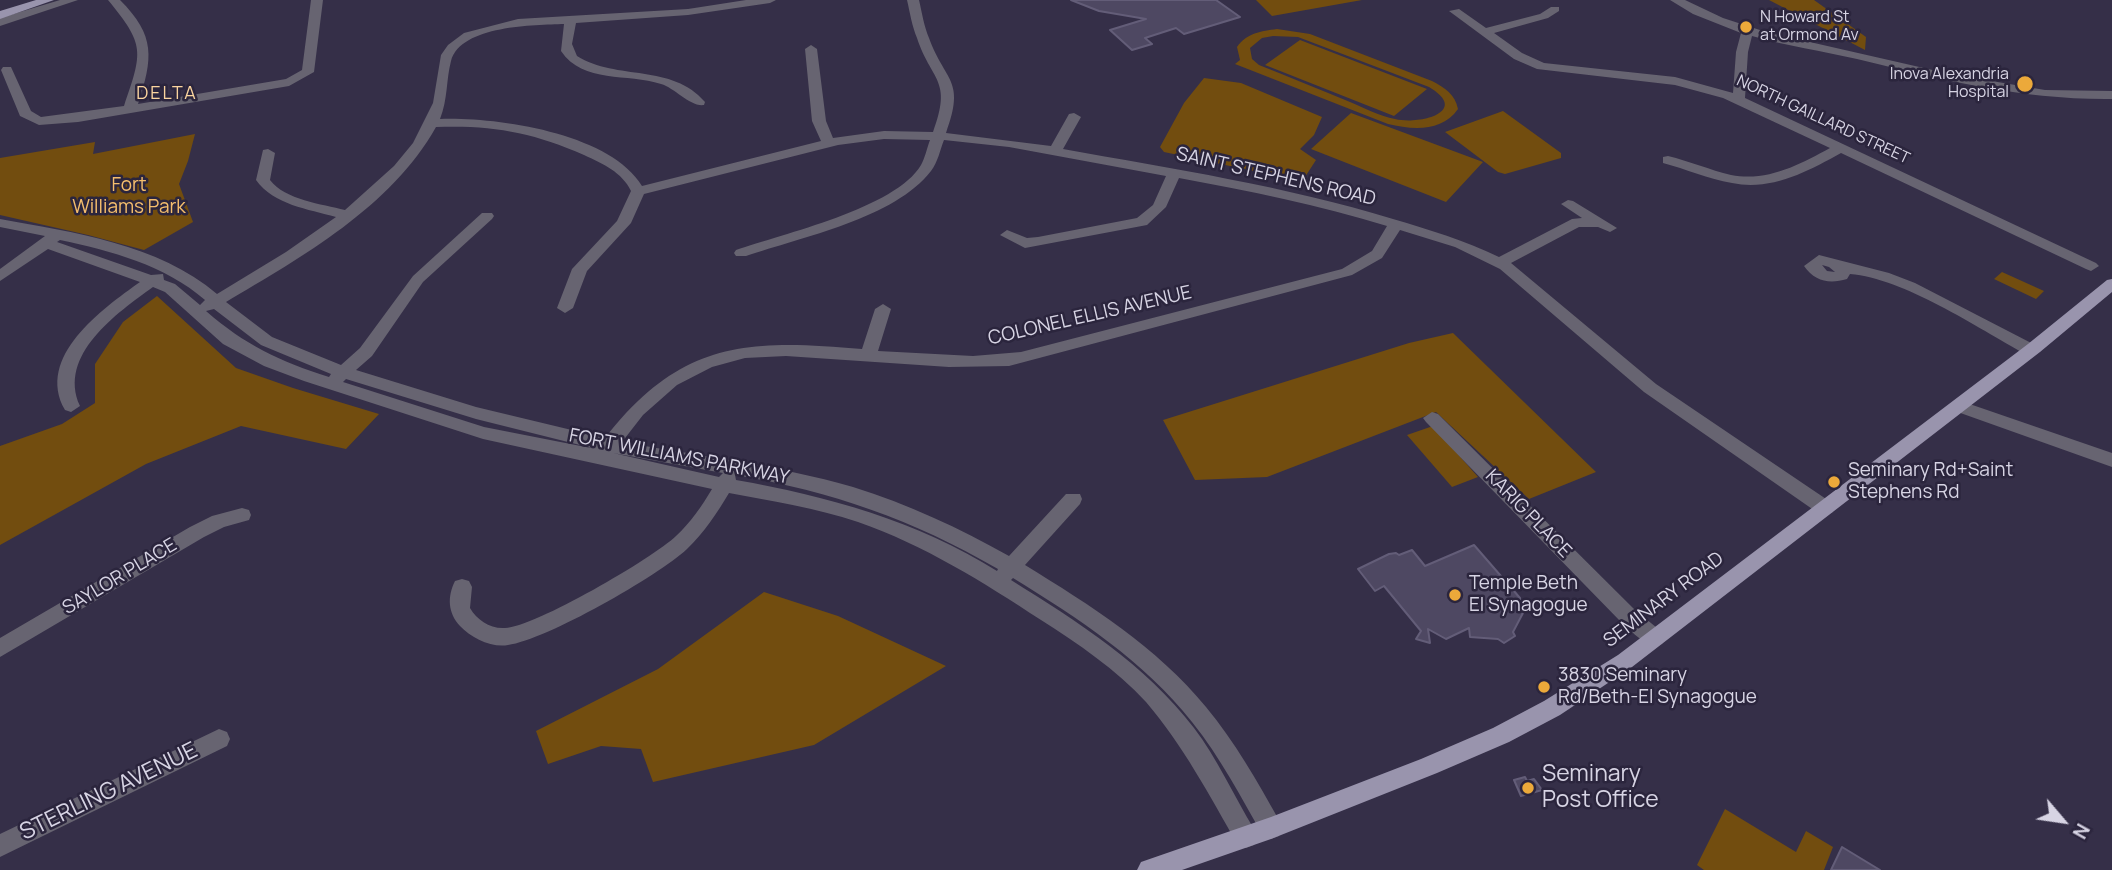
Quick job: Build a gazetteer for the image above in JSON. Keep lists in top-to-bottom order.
{
  "streets": {
    "main road": ["SEMINARY ROAD"],
    "street": [
      "NORTH GAILLARD STREET",
      "SAINT STEPHENS ROAD",
      "COLONEL ELLIS AVENUE",
      "FORT WILLIAMS PARKWAY",
      "KARIG PLACE",
      "SAYLOR PLACE",
      "STERLING AVENUE"
    ]
  },
  "crossings": [
    ["SAINT STEPHENS ROAD", "COLONEL ELLIS AVENUE"],
    ["SAINT STEPHENS ROAD", "SEMINARY ROAD"],
    ["COLONEL ELLIS AVENUE", "FORT WILLIAMS PARKWAY"],
    ["FORT WILLIAMS PARKWAY", "SEMINARY ROAD"],
    ["KARIG PLACE", "SEMINARY ROAD"]
  ],
  "districts": ["DELTA"],
  "parks": ["Fort Williams Park"],
  "places": [
    "N Howard St at Ormond Av",
    "Inova Alexandria Hospital",
    "Seminary Rd+Saint Stephens Rd",
    "Temple Beth El Synagogue",
    "3830 Seminary Rd/Beth-El Synagogue",
    "Seminary Post Office"
  ],
  "north": "bottom right"
}
